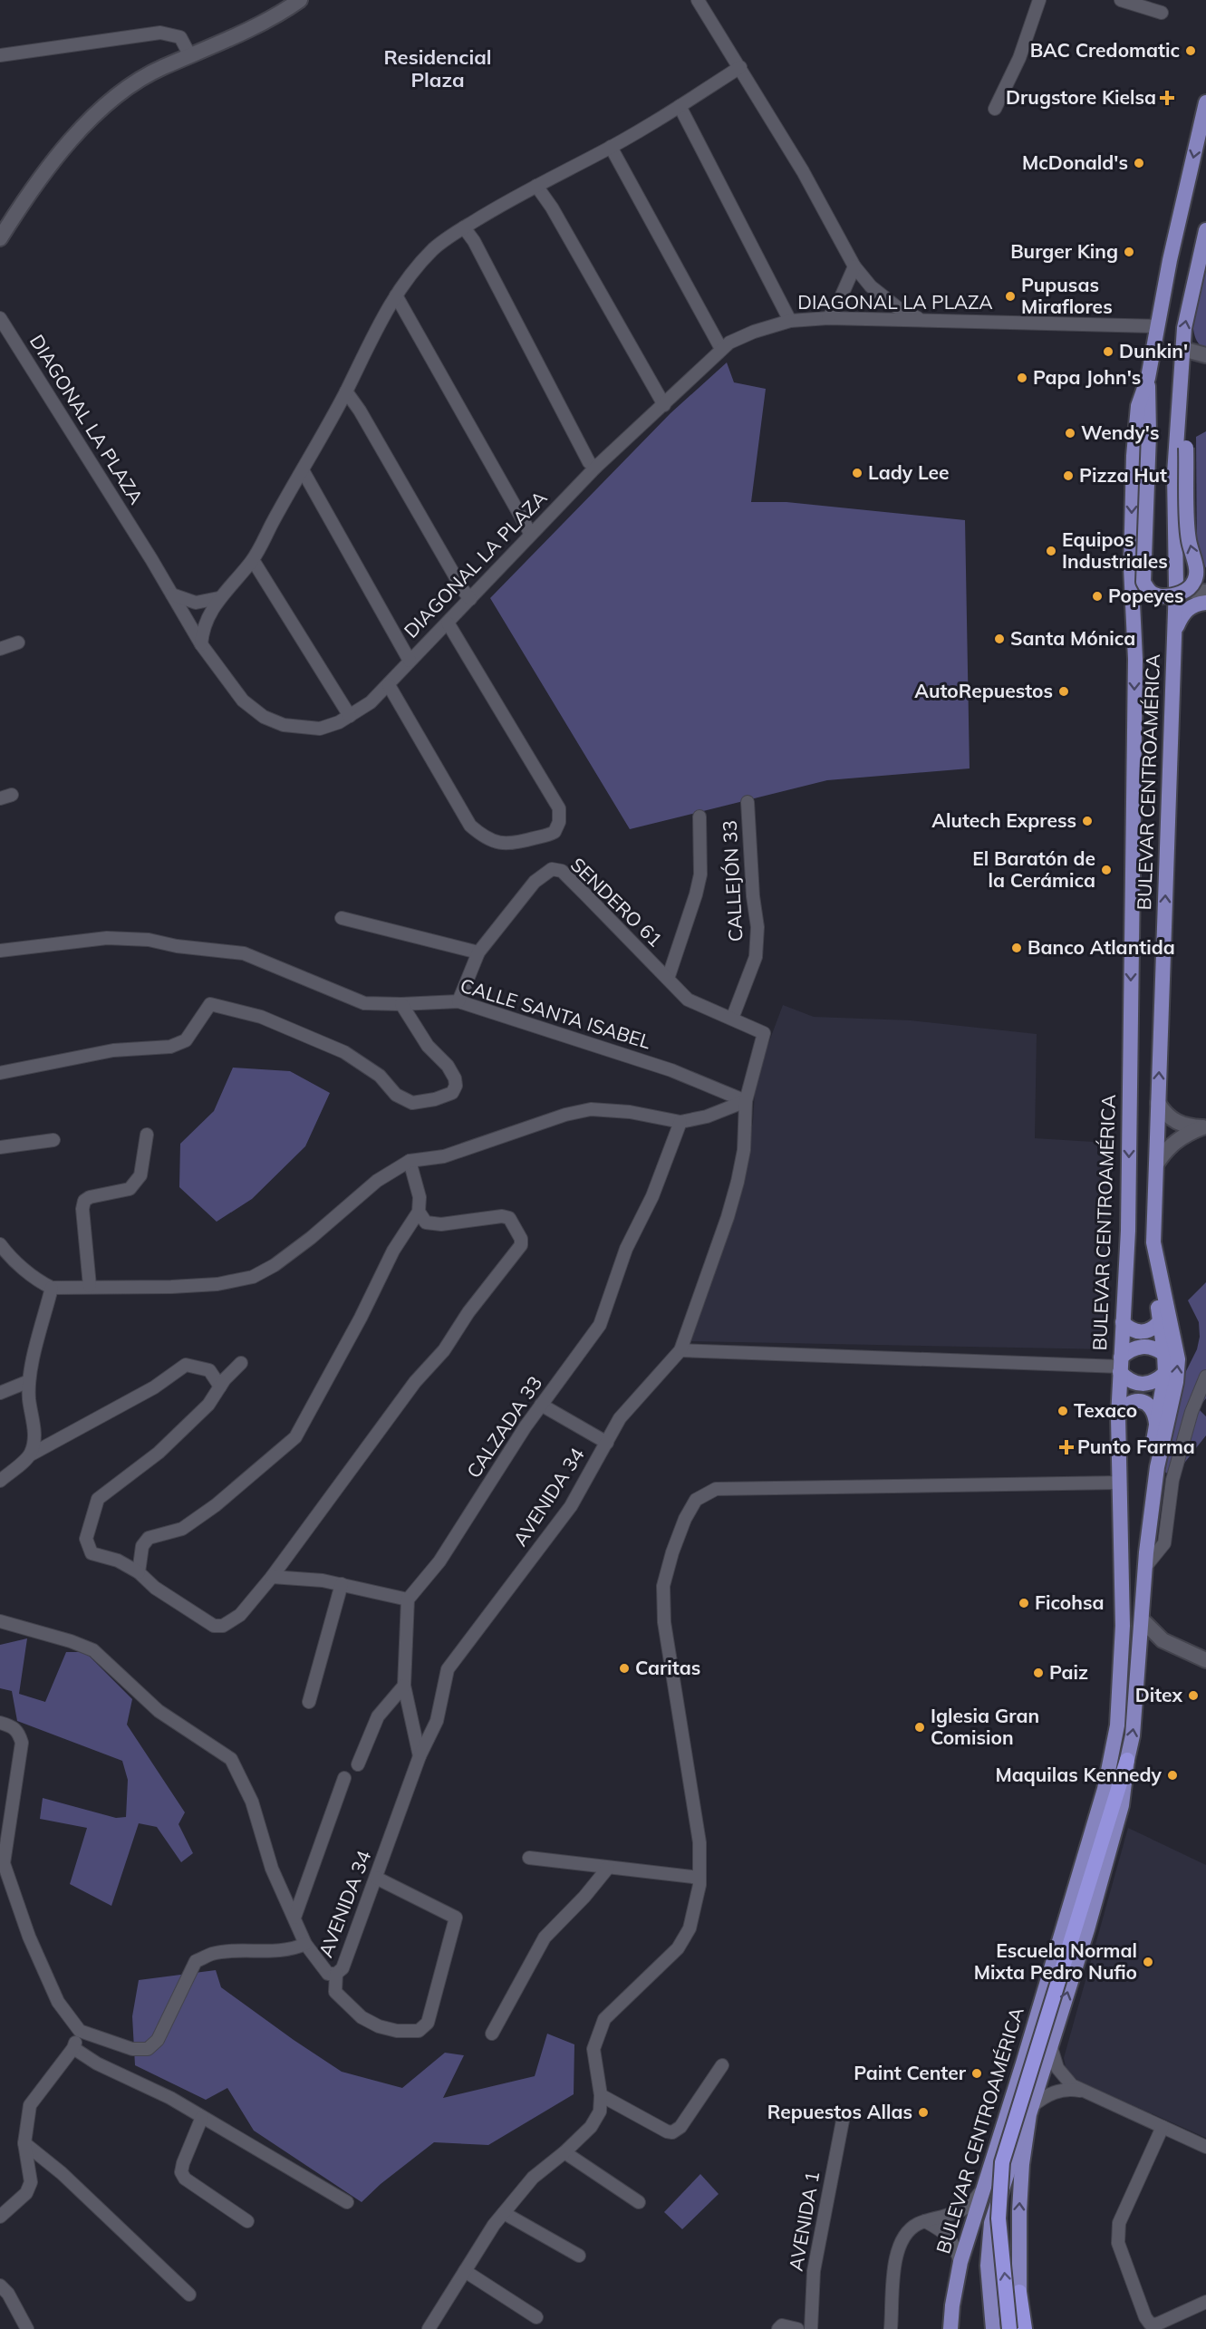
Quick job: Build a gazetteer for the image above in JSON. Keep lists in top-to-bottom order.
{
  "streets": {
    "main road": ["BULEVAR CENTROAMÉRICA"],
    "street": [
      "DIAGONAL LA PLAZA",
      "CALLEJÓN 33",
      "SENDERO 61",
      "CALLE SANTA ISABEL",
      "CALZADA 33",
      "AVENIDA 34",
      "AVENIDA 1"
    ]
  },
  "crossings": [
    ["DIAGONAL LA PLAZA", "BULEVAR CENTROAMÉRICA"],
    ["CALLEJÓN 33", "SENDERO 61"],
    ["SENDERO 61", "CALLE SANTA ISABEL"],
    ["SENDERO 61", "AVENIDA 34"],
    ["CALLE SANTA ISABEL", "AVENIDA 34"]
  ],
  "districts": ["Residencial Plaza"],
  "places": {
    "other": [
      "BAC Credomatic",
      "McDonald's",
      "Burger King",
      "Pupusas Miraflores",
      "Dunkin'",
      "Papa John's",
      "Wendy's",
      "Lady Lee",
      "Pizza Hut",
      "Equipos Industriales",
      "Popeyes",
      "Santa Mónica",
      "AutoRepuestos",
      "Alutech Express",
      "El Baratón de la Cerámica",
      "Banco Atlantida",
      "Texaco",
      "Ficohsa",
      "Caritas",
      "Paiz",
      "Ditex",
      "Iglesia Gran Comision",
      "Maquilas Kennedy",
      "Escuela Normal Mixta Pedro Nufio",
      "Paint Center",
      "Repuestos Allas"
    ],
    "health": ["Drugstore Kielsa", "Punto Farma"]
  }
}
